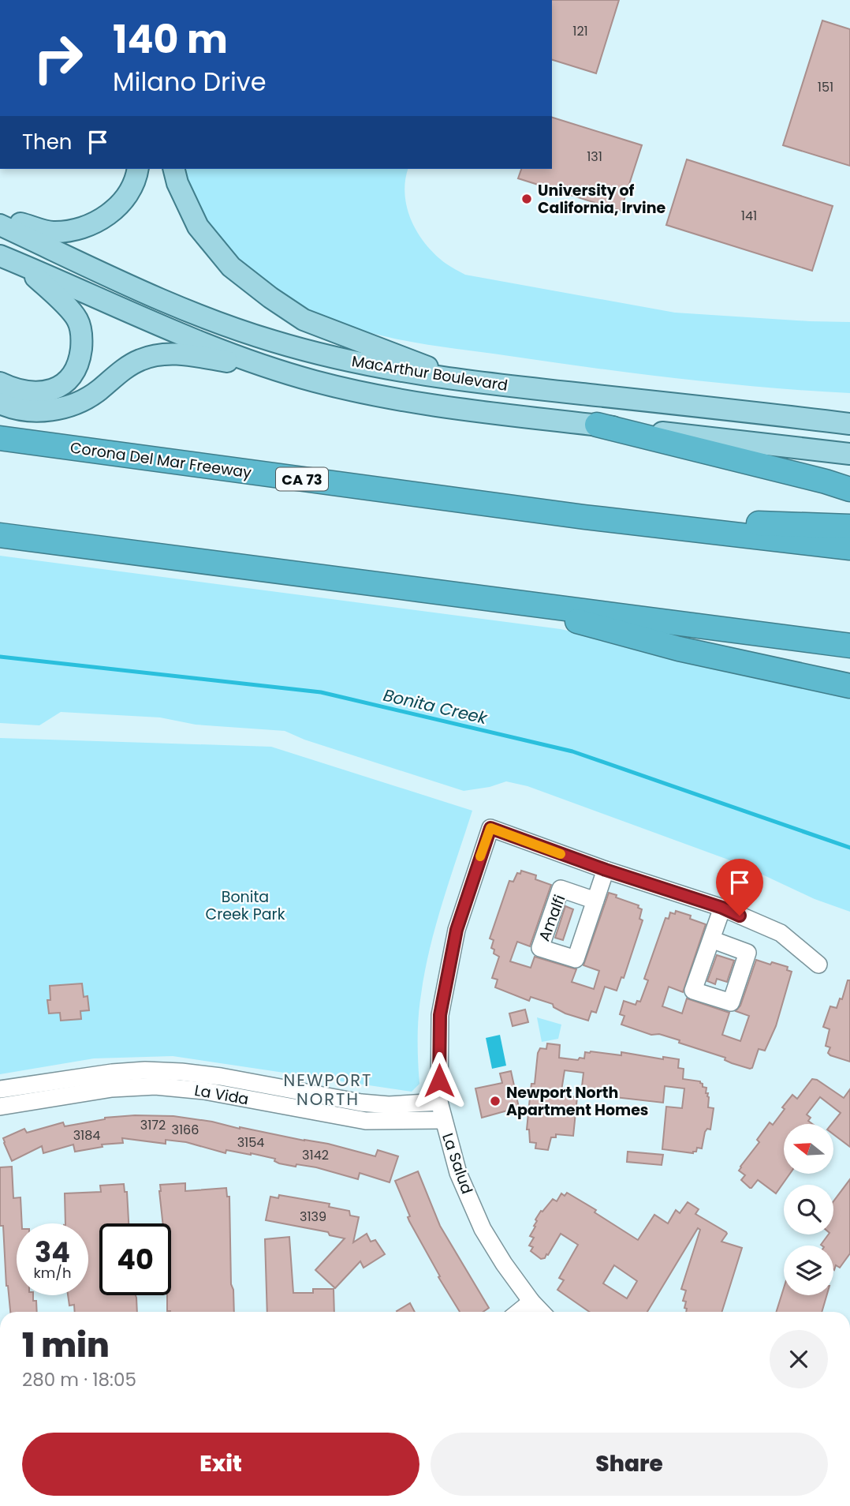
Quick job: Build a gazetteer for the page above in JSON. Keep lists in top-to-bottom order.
{
  "streets": {
    "highway": ["Corona Del Mar Freeway", "CA 73"],
    "main road": ["MacArthur Boulevard"],
    "street": ["La Vida", "La Salud"]
  },
  "crossings": [
    ["Corona Del Mar Freeway", "CA 73"],
    ["La Vida", "La Salud"]
  ],
  "districts": ["NEWPORT NORTH"],
  "water": ["Bonita Creek"],
  "parks": ["Bonita Creek Park"],
  "places": ["University of California, Irvine", "Newport North Apartment Homes"],
  "house_numbers": [
    "121",
    "151",
    "131",
    "141",
    "3172",
    "3166",
    "3184",
    "3154",
    "3142",
    "3139"
  ],
  "north": "left",
  "page": {
    "turn": ["140 m", "Milano Drive"],
    "then": "Then",
    "speed": "34 km/h",
    "limit": "40",
    "heading": ["1 min", "280 m · 18:05"],
    "buttons": ["Exit", "Share"]
  }
}
